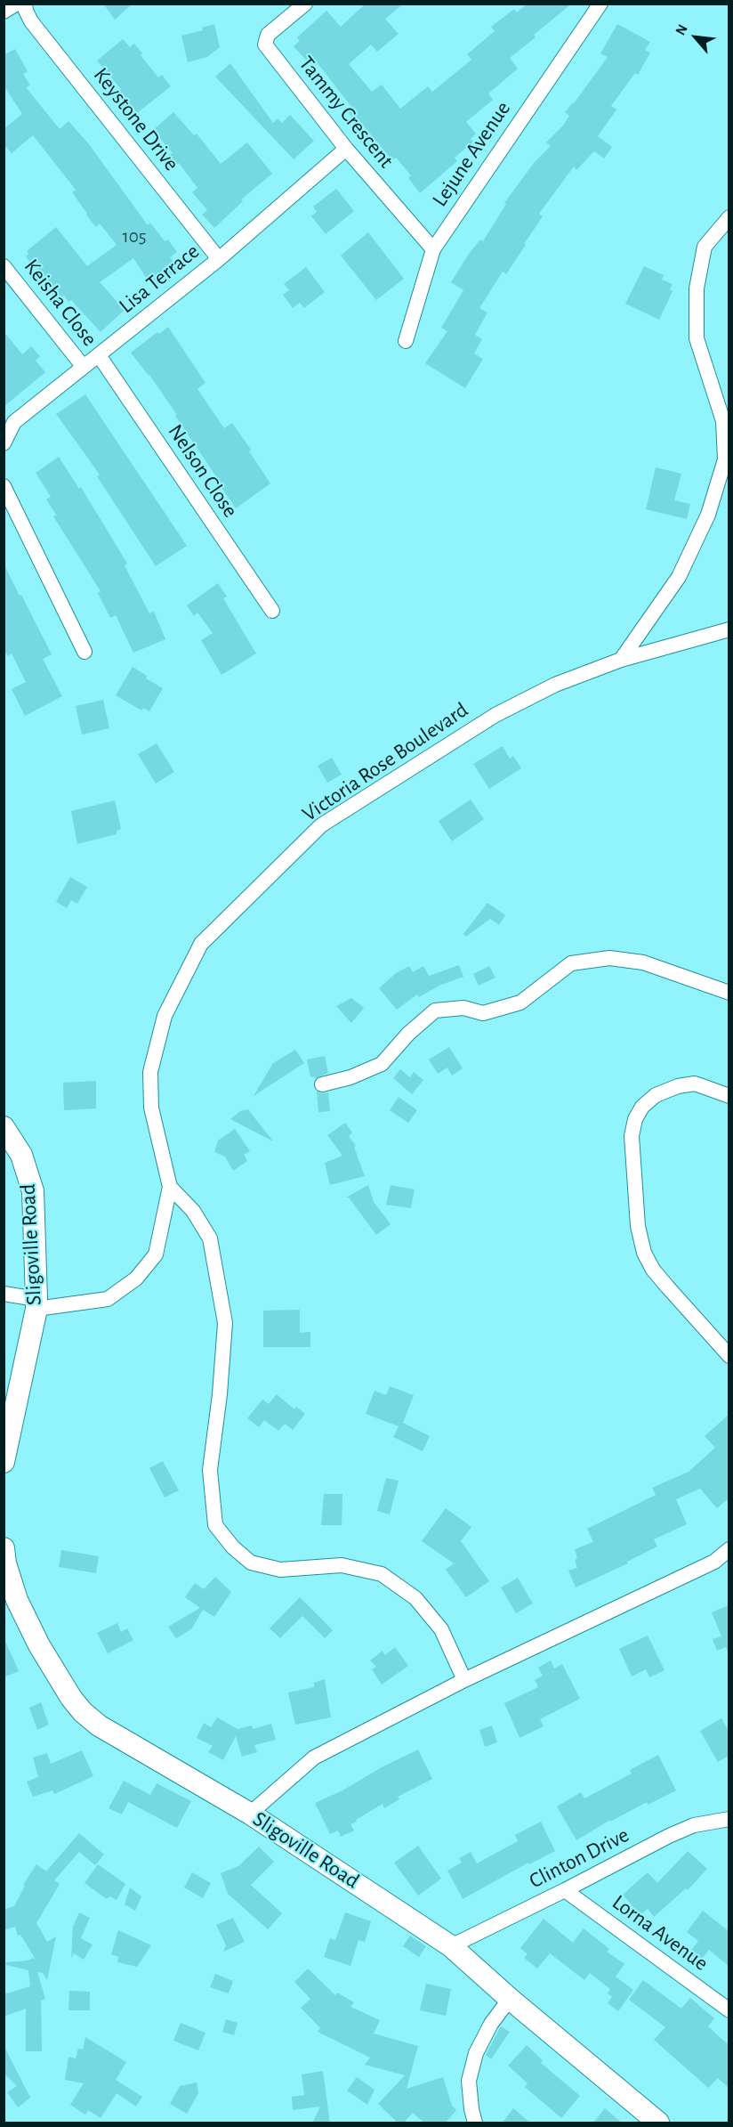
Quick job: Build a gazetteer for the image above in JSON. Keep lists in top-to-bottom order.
{
  "streets": {
    "street": [
      "Tammy Crescent",
      "Keystone Drive",
      "Lejune Avenue",
      "Lisa Terrace",
      "Keisha Close",
      "Nelson Close",
      "Victoria Rose Boulevard",
      "Sligoville Road",
      "Clinton Drive",
      "Lorna Avenue"
    ]
  },
  "crossings": [
    ["Tammy Crescent", "Lejune Avenue"],
    ["Tammy Crescent", "Lisa Terrace"],
    ["Keystone Drive", "Lisa Terrace"],
    ["Lisa Terrace", "Keisha Close"],
    ["Lisa Terrace", "Nelson Close"],
    ["Victoria Rose Boulevard", "Sligoville Road"],
    ["Sligoville Road", "Clinton Drive"],
    ["Clinton Drive", "Lorna Avenue"]
  ],
  "house_numbers": ["105"],
  "north": "top left"
}
